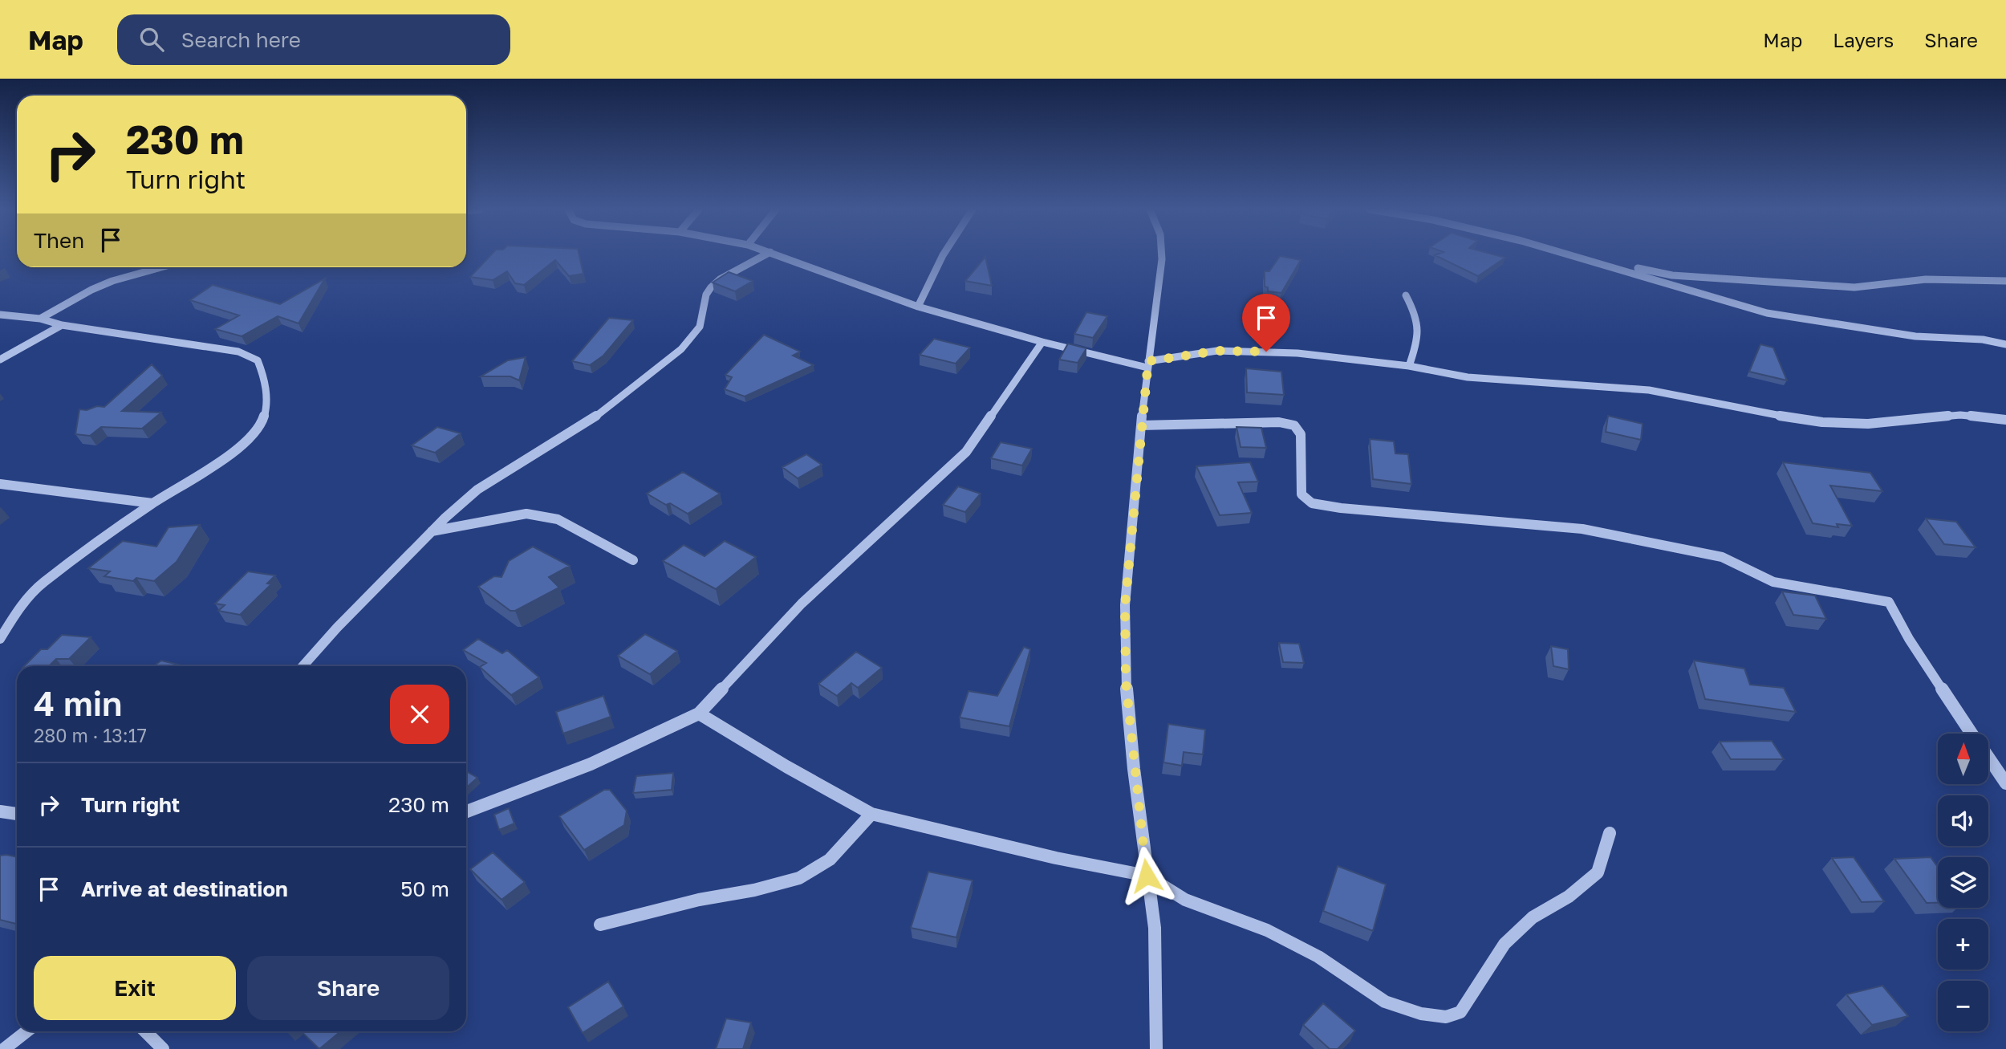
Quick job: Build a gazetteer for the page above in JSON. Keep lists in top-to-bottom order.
{
  "north": "top",
  "page": {
    "header": "Map",
    "search": "Search here",
    "nav": ["Map", "Layers", "Share"],
    "turn": ["230 m", "Turn right"],
    "then": "Then",
    "heading": ["4 min", "280 m · 13:17"],
    "map_buttons": ["+", "−"],
    "list": [
      {
        "name": "Turn right",
        "value": "230 m"
      },
      {
        "name": "Arrive at destination",
        "value": "50 m"
      }
    ],
    "buttons": ["Exit", "Share"]
  }
}
